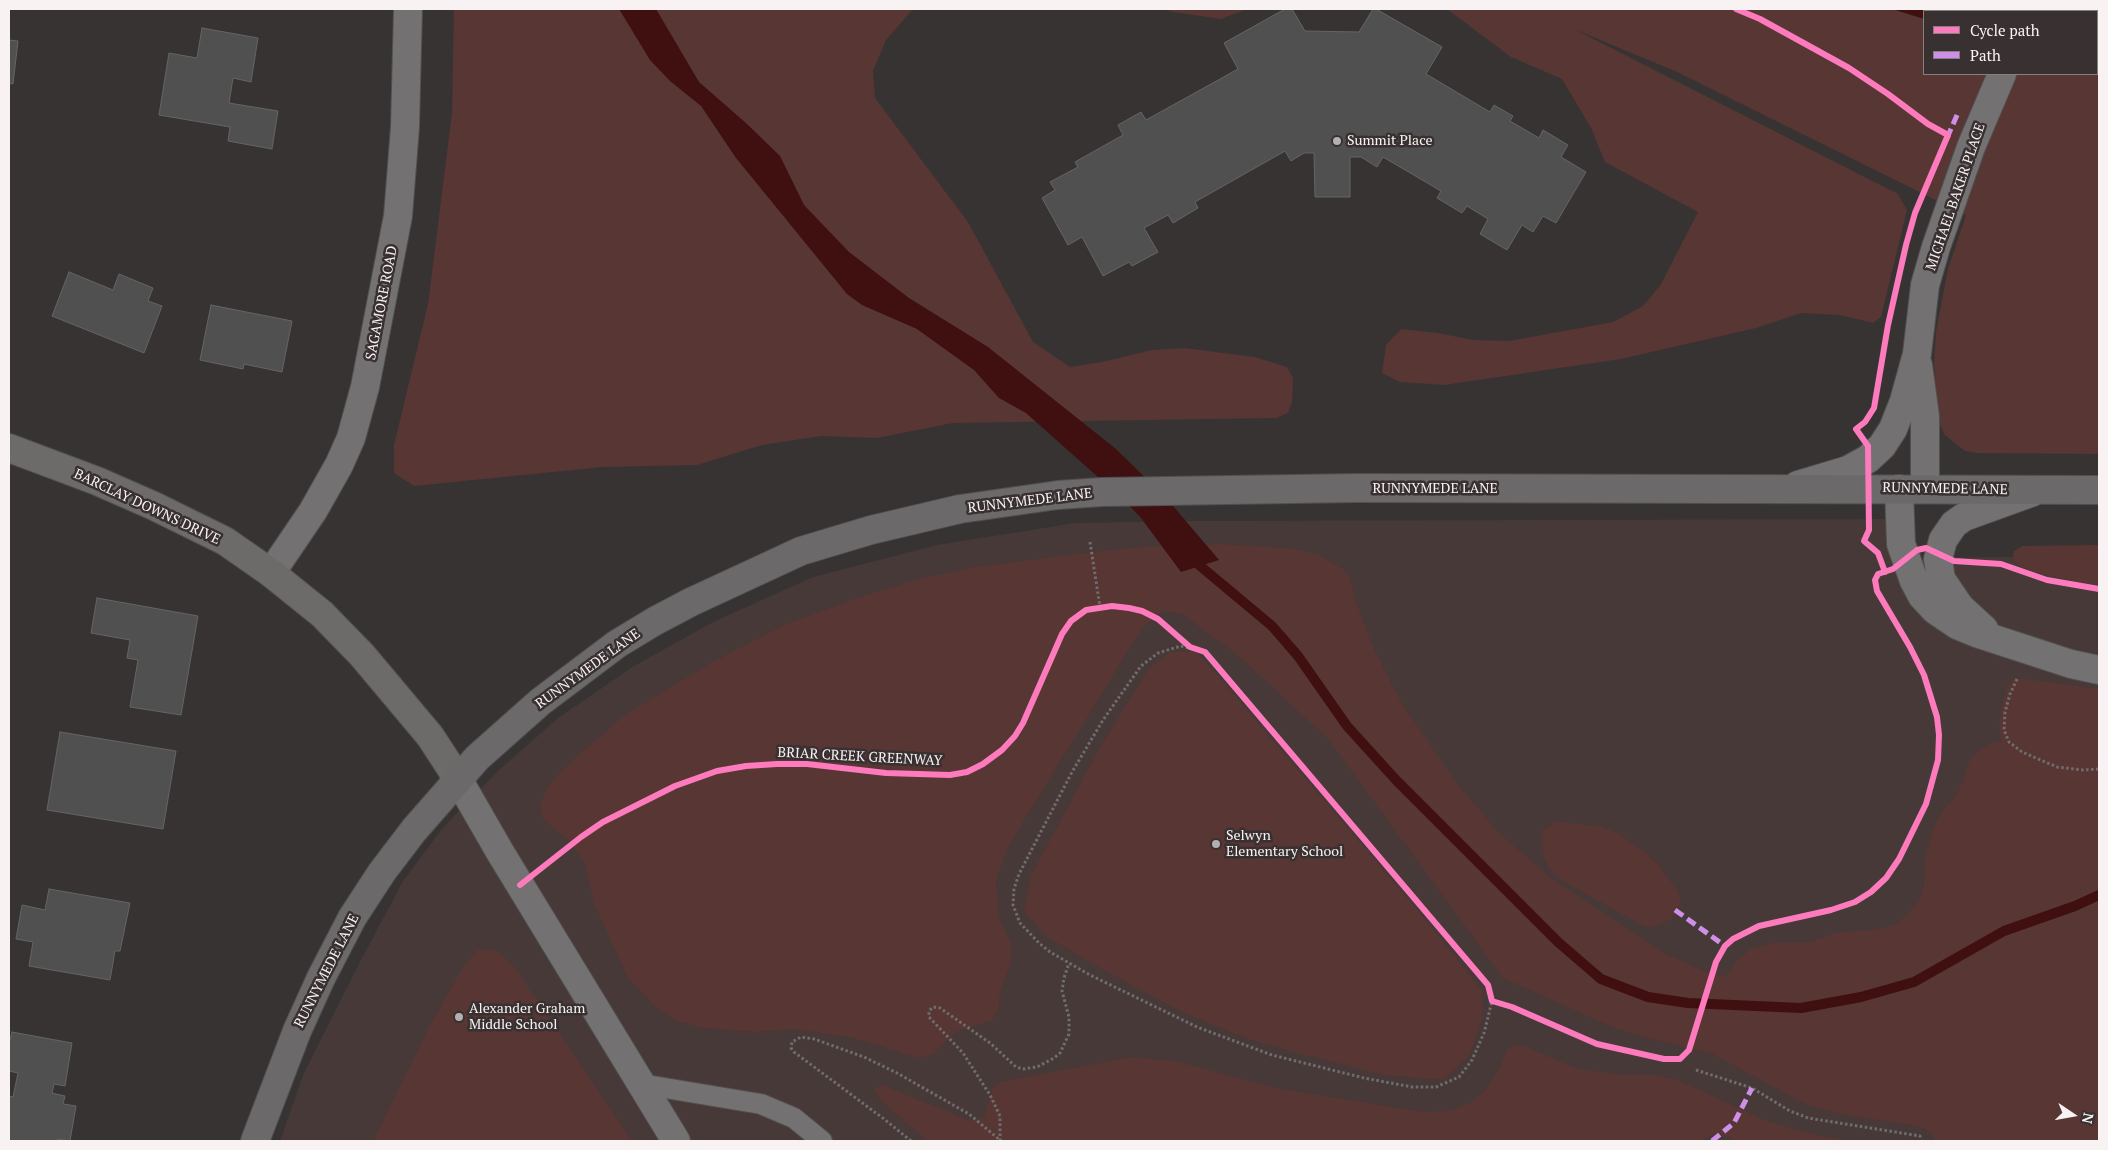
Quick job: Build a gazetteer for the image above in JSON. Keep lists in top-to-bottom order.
{
  "streets": {
    "main road": ["RUNNYMEDE LANE"],
    "street": ["MICHAEL BAKER PLACE", "SAGAMORE ROAD", "BARCLAY DOWNS DRIVE"],
    "cycle path": ["BRIAR CREEK GREENWAY"]
  },
  "crossings": [
    ["SAGAMORE ROAD", "BARCLAY DOWNS DRIVE"],
    ["RUNNYMEDE LANE", "BARCLAY DOWNS DRIVE"]
  ],
  "places": ["Summit Place", "Selwyn Elementary School", "Alexander Graham Middle School"],
  "legend": ["Cycle path", "Path"],
  "north": "right"
}
